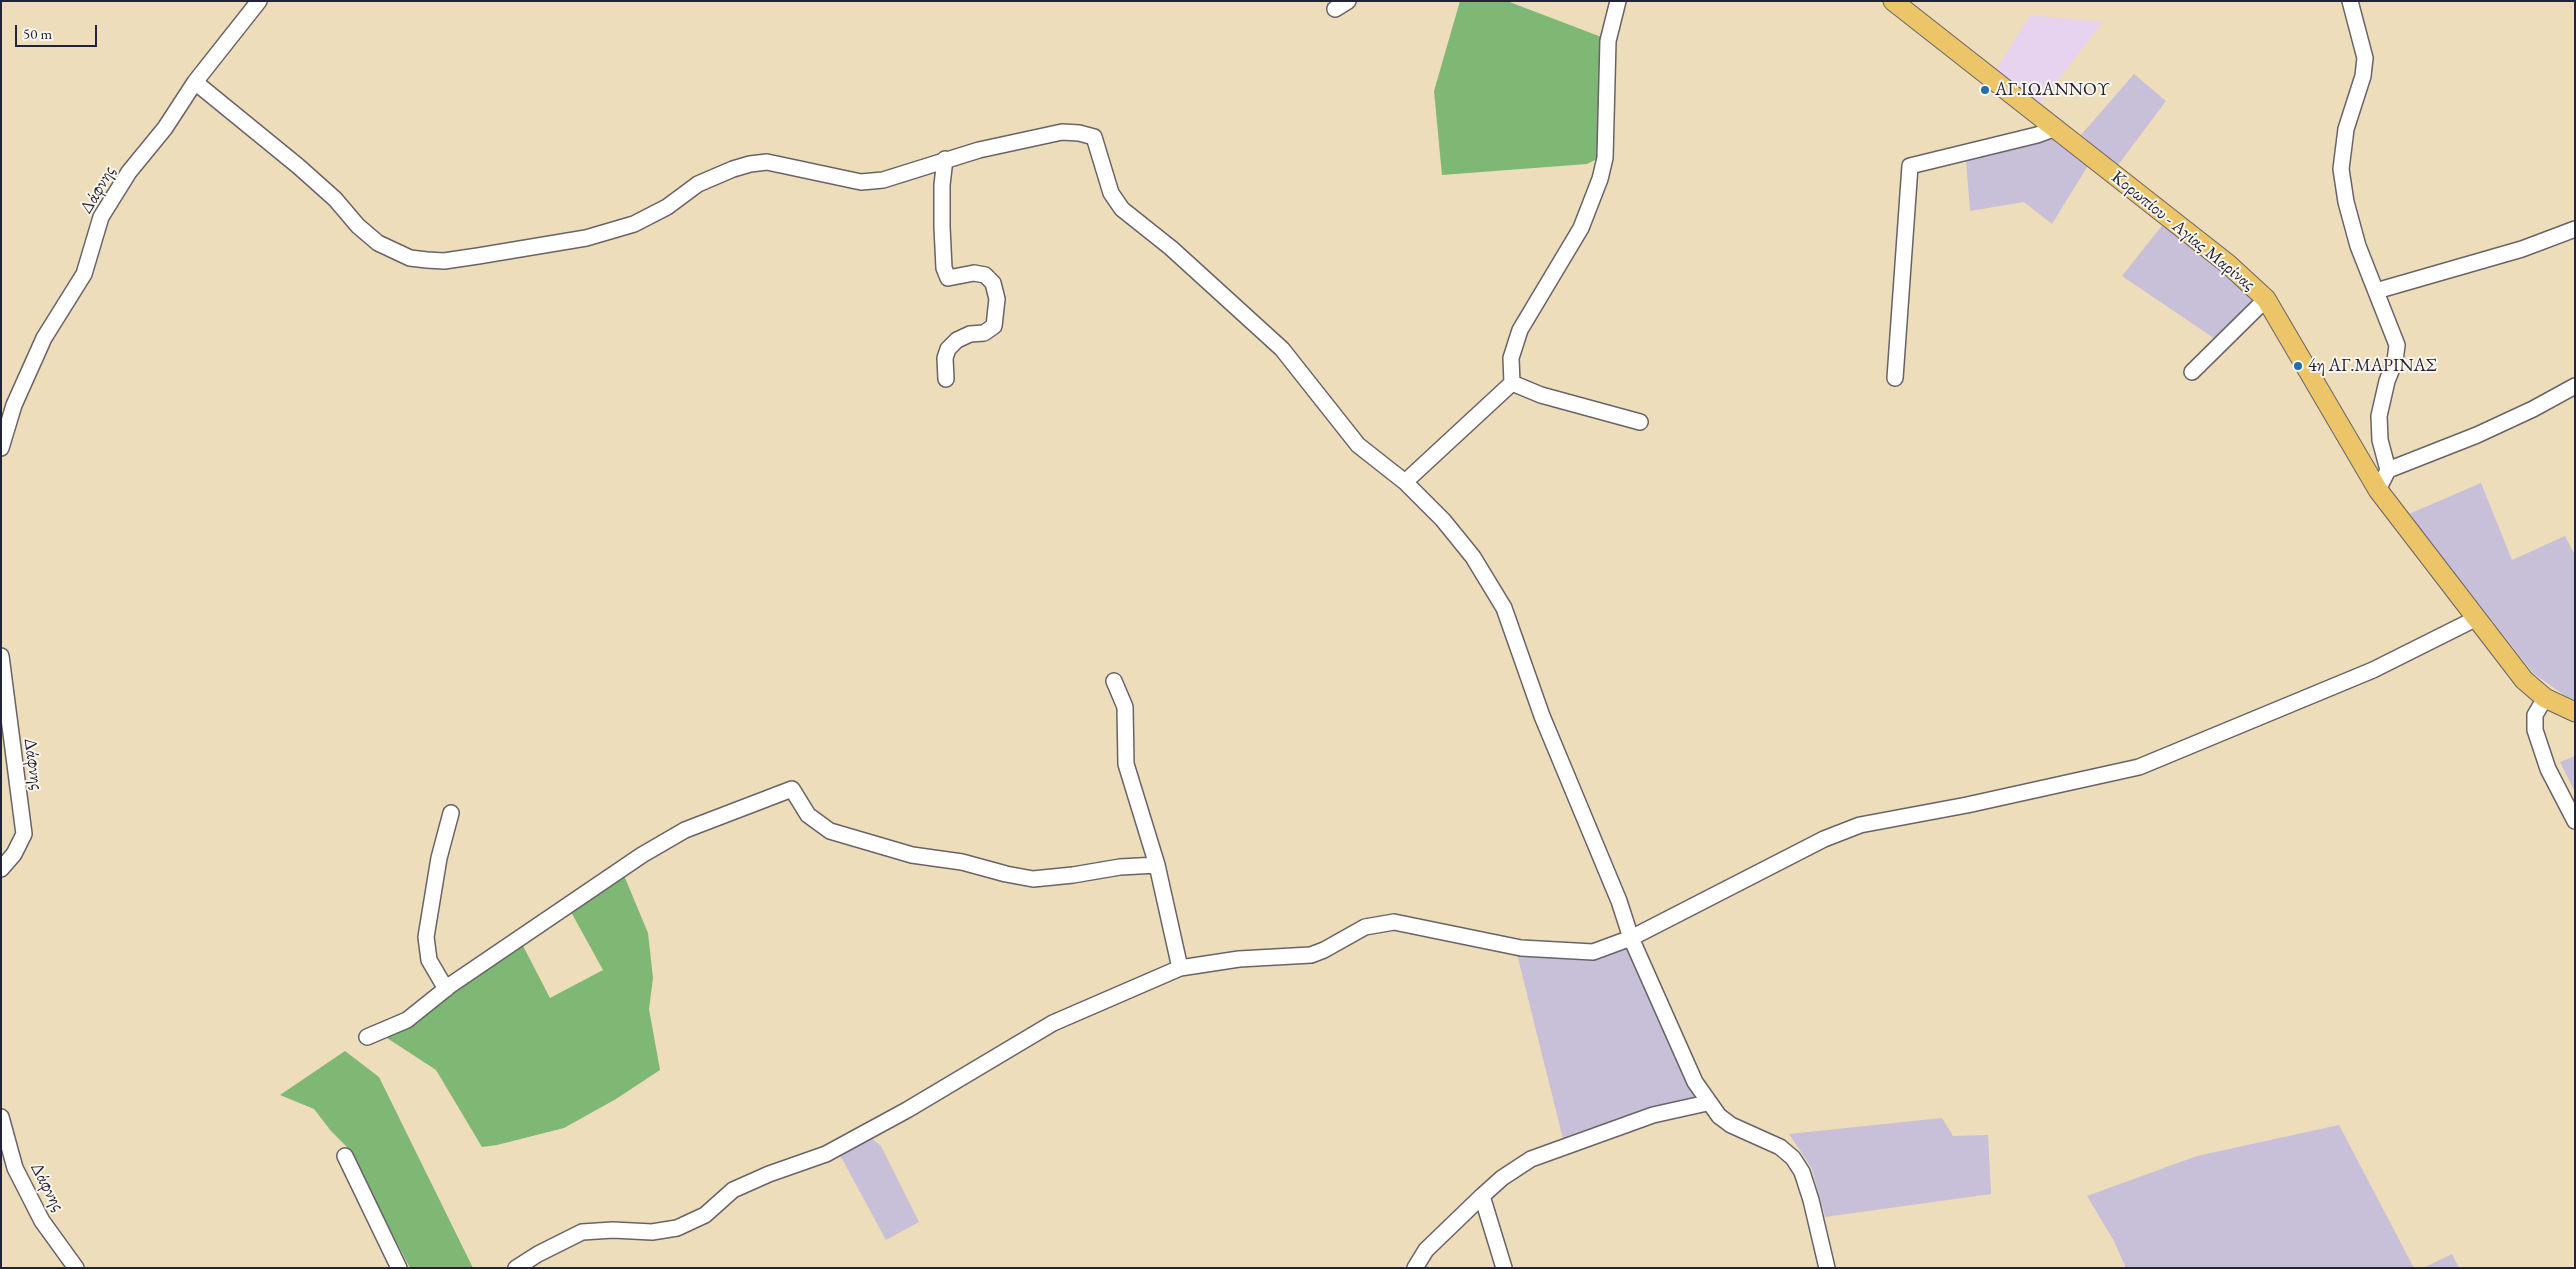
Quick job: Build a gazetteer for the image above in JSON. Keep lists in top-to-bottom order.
{
  "streets": {
    "main road": ["Κορωπίου - Αγίας Μαρίνας"],
    "street": ["Δάφνης"]
  },
  "places": ["ΑΓ.ΙΩΑΝΝΟΥ", "4η ΑΓ.ΜΑΡΙΝΑΣ"],
  "scale_bar": "50 m"
}
